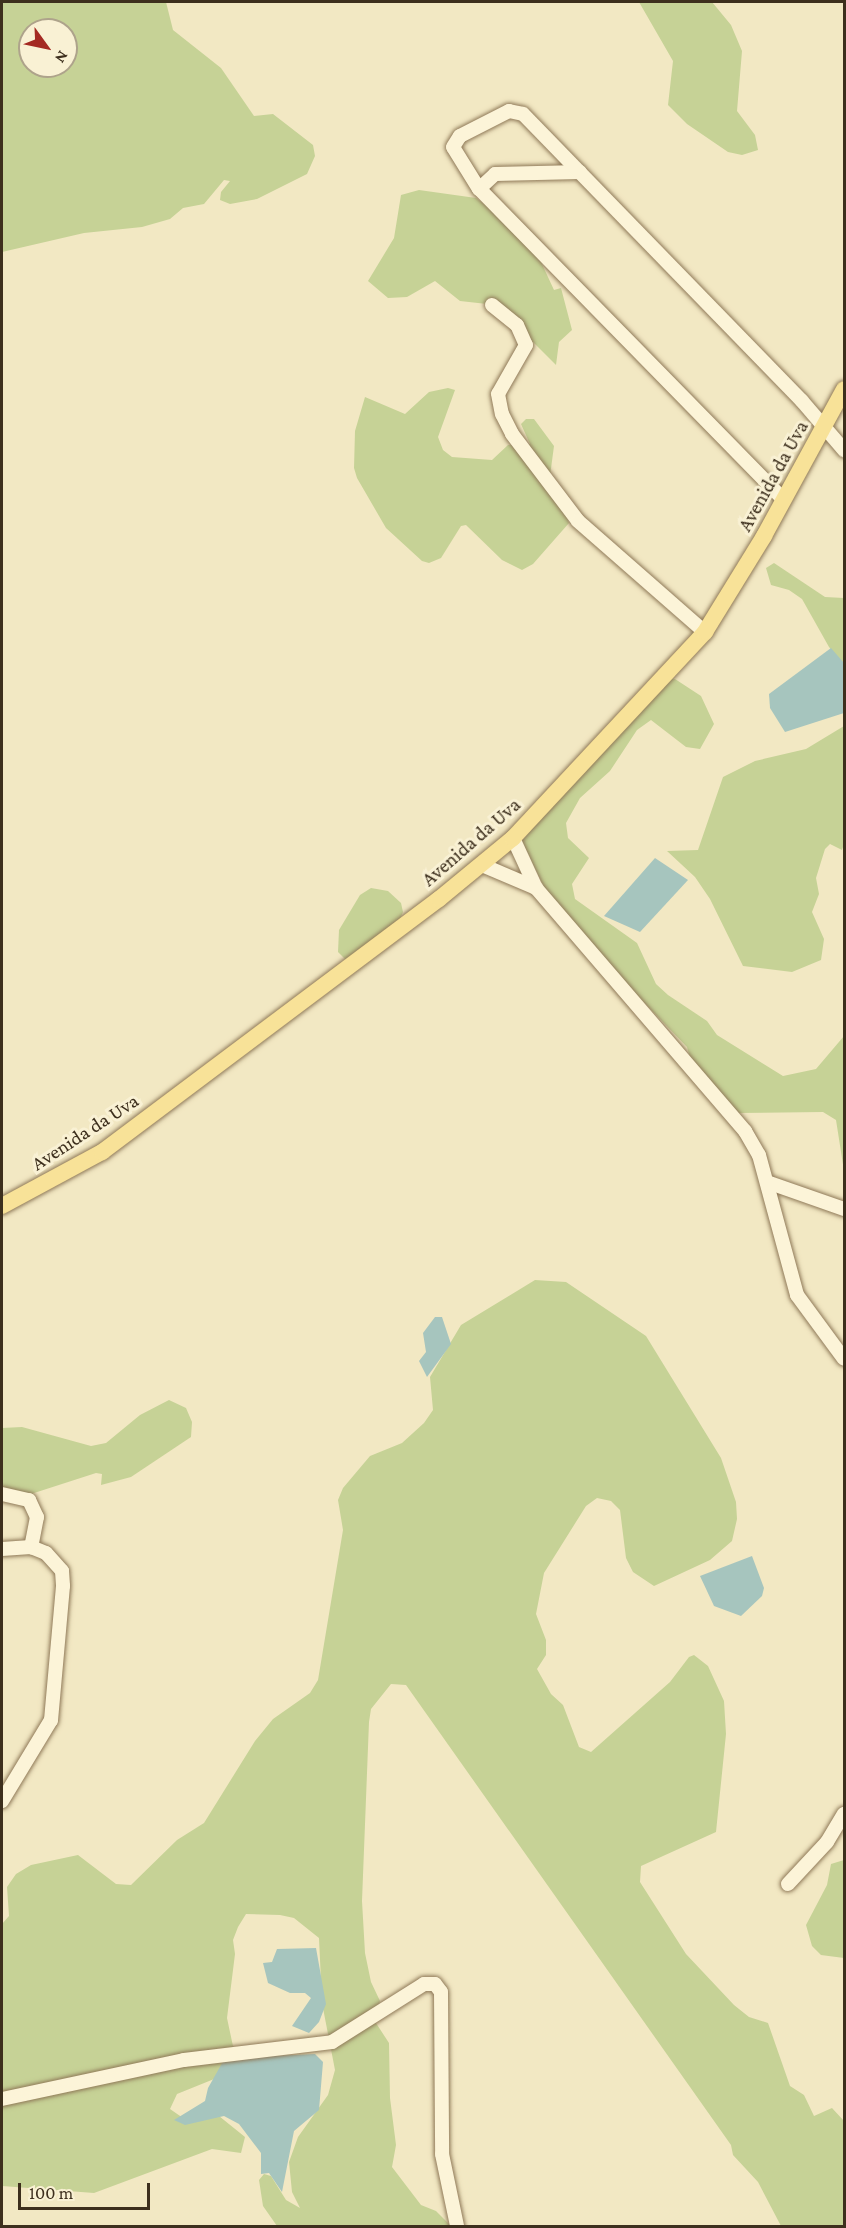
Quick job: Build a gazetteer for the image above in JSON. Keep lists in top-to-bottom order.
{
  "streets": {
    "main road": ["Avenida da Uva"]
  },
  "scale_bar": "100 m",
  "north": "bottom right"
}
